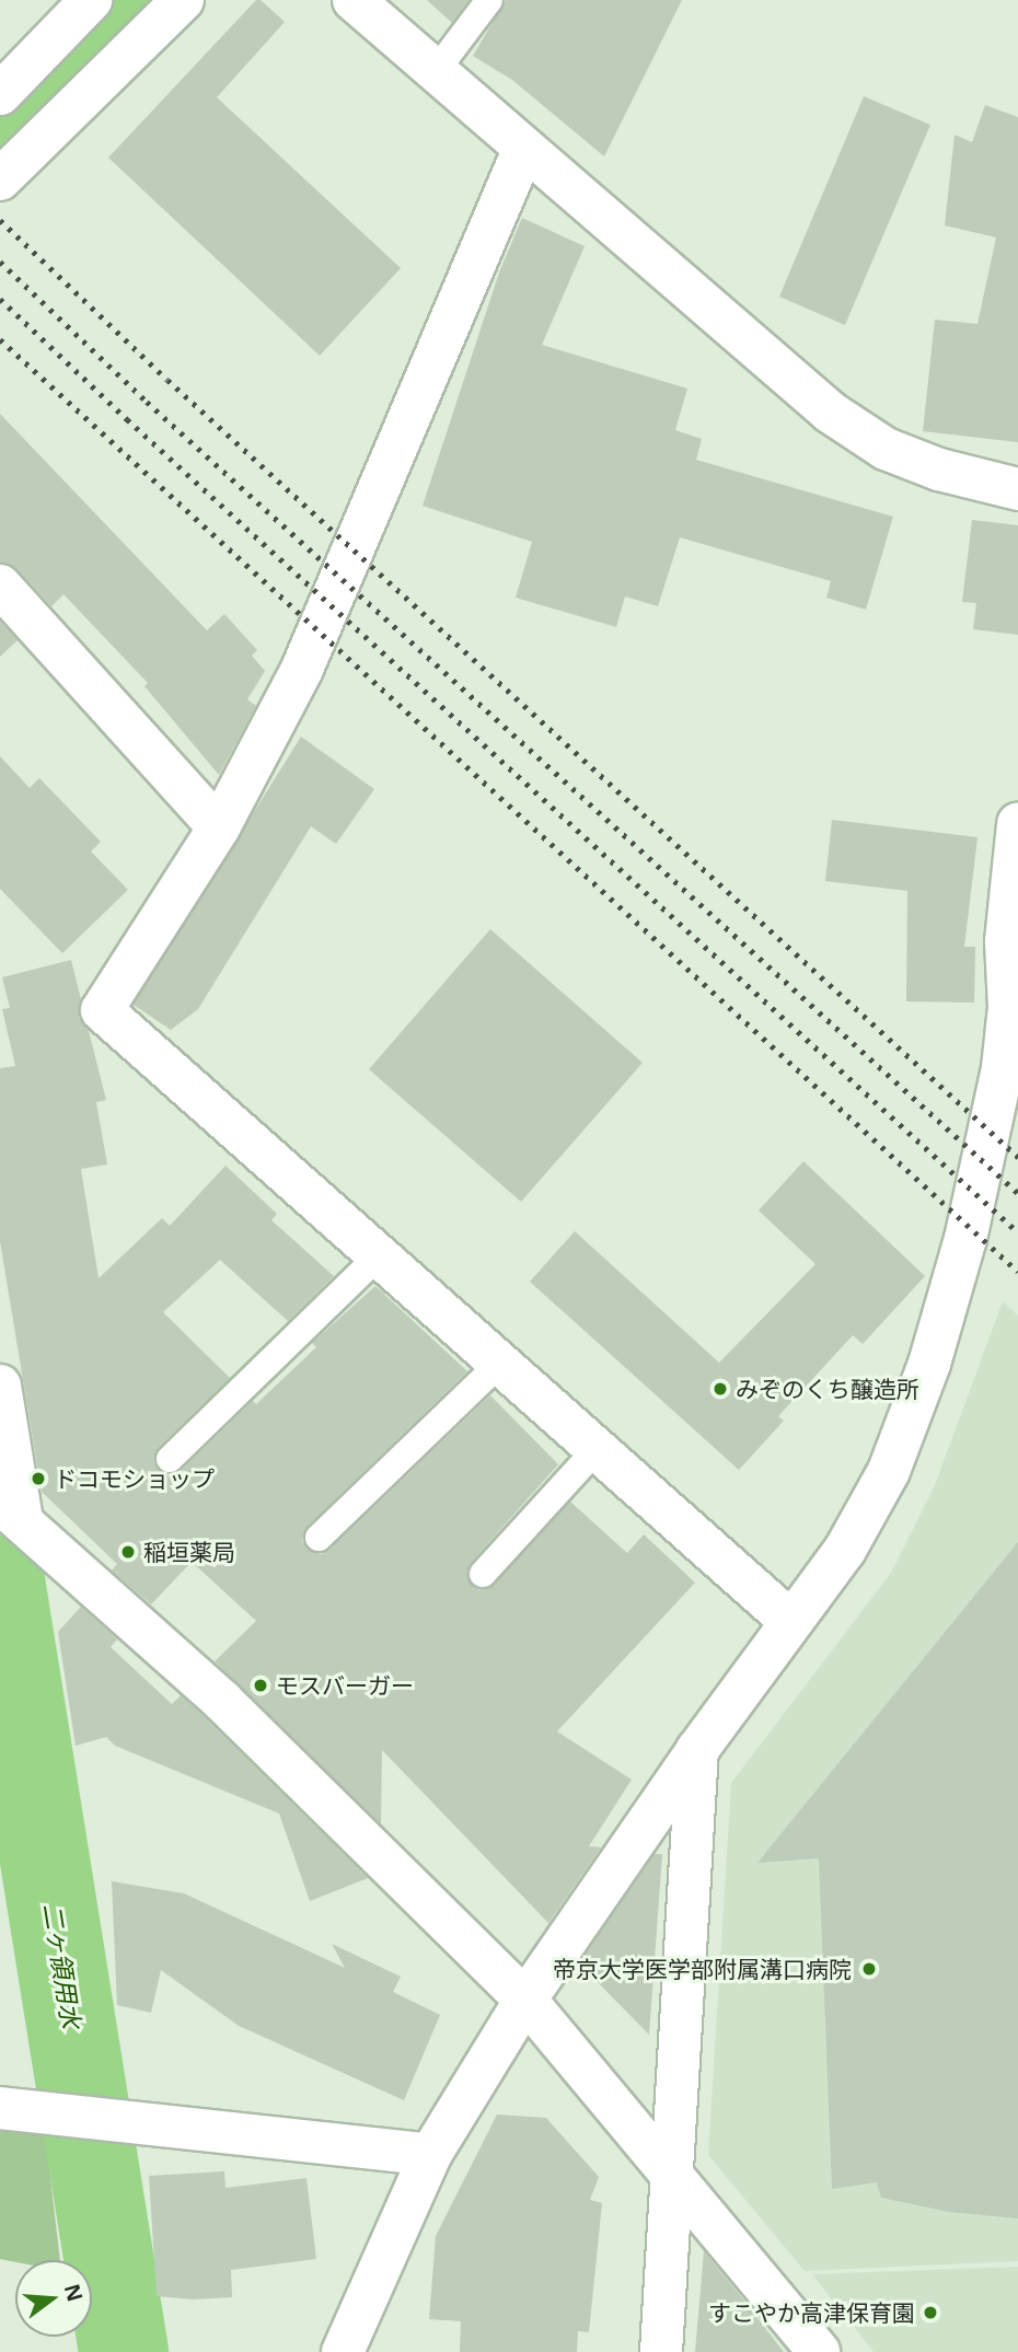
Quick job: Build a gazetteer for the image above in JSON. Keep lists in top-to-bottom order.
{
  "water": ["二ヶ領用水"],
  "places": [
    "みぞのくち醸造所",
    "ドコモショップ",
    "稲垣薬局",
    "モスバーガー",
    "帝京大学医学部附属溝口病院",
    "すこやか高津保育園"
  ],
  "north": "right"
}
